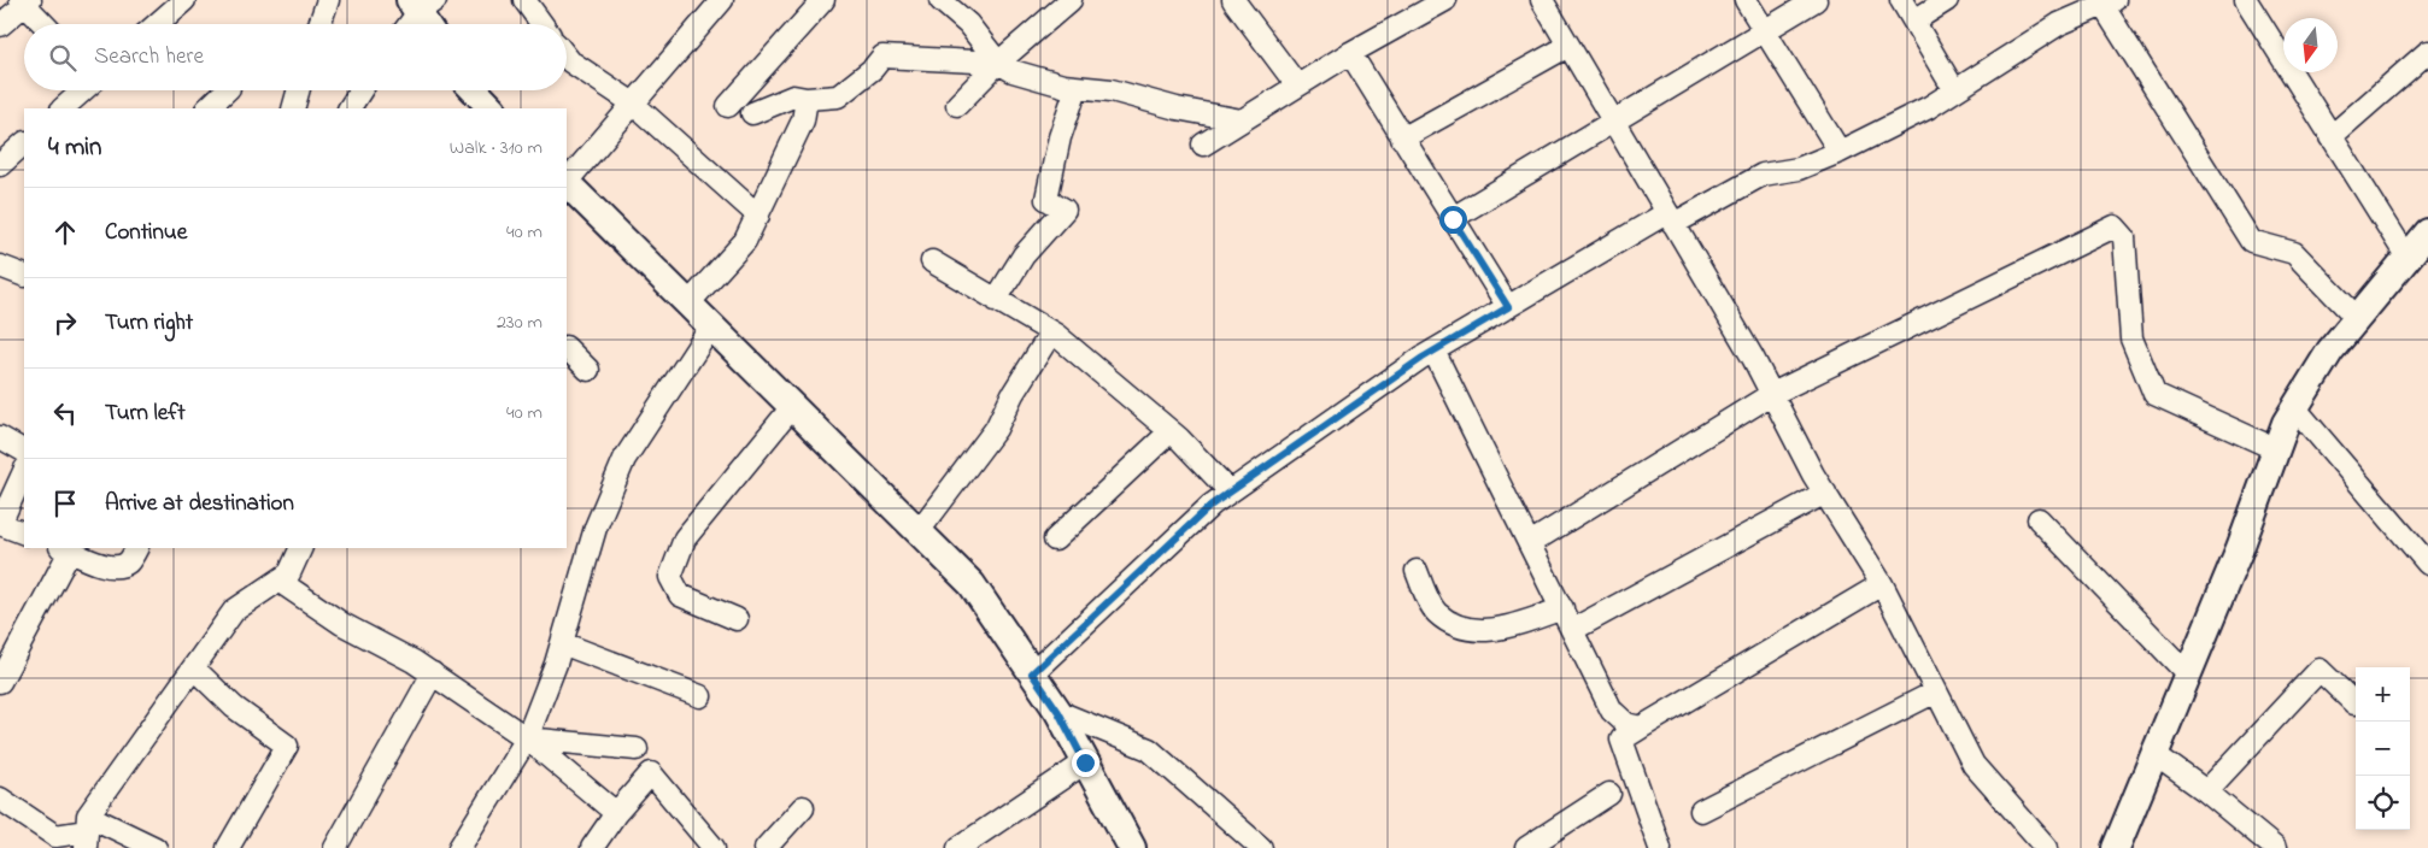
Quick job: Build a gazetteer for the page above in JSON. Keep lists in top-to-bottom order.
{
  "north": "bottom",
  "page": {
    "search": "Search here",
    "heading": ["4 min", "Walk · 310 m"],
    "list": [
      ["Continue", "40 m"],
      ["Turn right", "230 m"],
      ["Turn left", "40 m"],
      "Arrive at destination"
    ],
    "map_buttons": ["+", "−"]
  }
}
